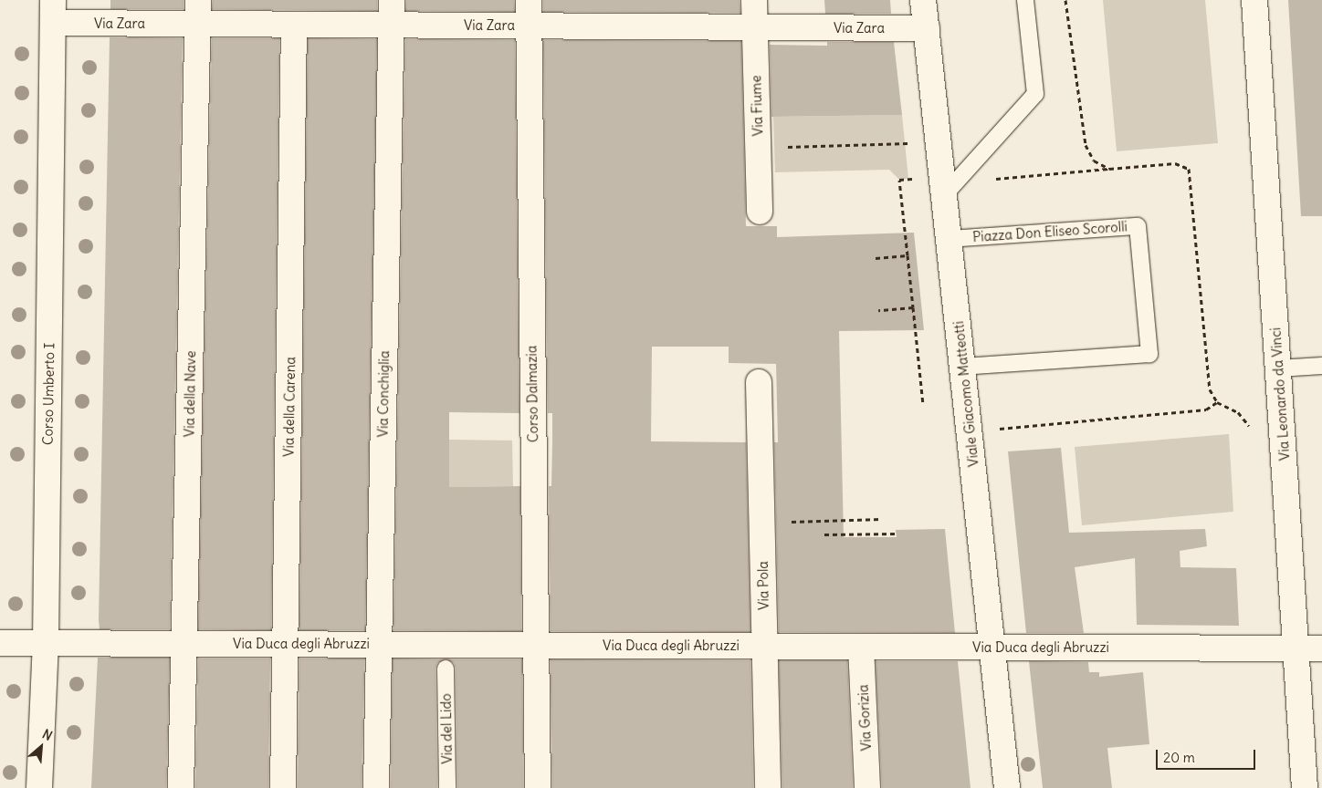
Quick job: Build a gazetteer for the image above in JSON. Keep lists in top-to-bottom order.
{
  "streets": {
    "street": [
      "Via Zara",
      "Via Fiume",
      "Corso Umberto I",
      "Via della Nave",
      "Via Conchiglia",
      "Corso Dalmazia",
      "Viale Giacomo Matteotti",
      "Via Leonardo da Vinci",
      "Via della Carena",
      "Via Pola",
      "Via Duca degli Abruzzi",
      "Via Gorizia"
    ],
    "lane": ["Piazza Don Eliseo Scorolli", "Via del Lido"]
  },
  "crossings": [
    ["Via Zara", "Via Fiume"],
    ["Via Zara", "Corso Umberto I"],
    ["Via Zara", "Via della Nave"],
    ["Via Zara", "Via Conchiglia"],
    ["Via Zara", "Corso Dalmazia"],
    ["Via Zara", "Viale Giacomo Matteotti"],
    ["Via Zara", "Via della Carena"],
    ["Piazza Don Eliseo Scorolli", "Viale Giacomo Matteotti"],
    ["Corso Umberto I", "Via Duca degli Abruzzi"],
    ["Via della Nave", "Via Duca degli Abruzzi"],
    ["Via Conchiglia", "Via Duca degli Abruzzi"],
    ["Corso Dalmazia", "Via Duca degli Abruzzi"],
    ["Viale Giacomo Matteotti", "Via Duca degli Abruzzi"],
    ["Via Leonardo da Vinci", "Via Duca degli Abruzzi"],
    ["Via della Carena", "Via Duca degli Abruzzi"],
    ["Via Pola", "Via Duca degli Abruzzi"],
    ["Via Duca degli Abruzzi", "Via Gorizia"]
  ],
  "scale_bar": "20 m",
  "north": "top right"
}
